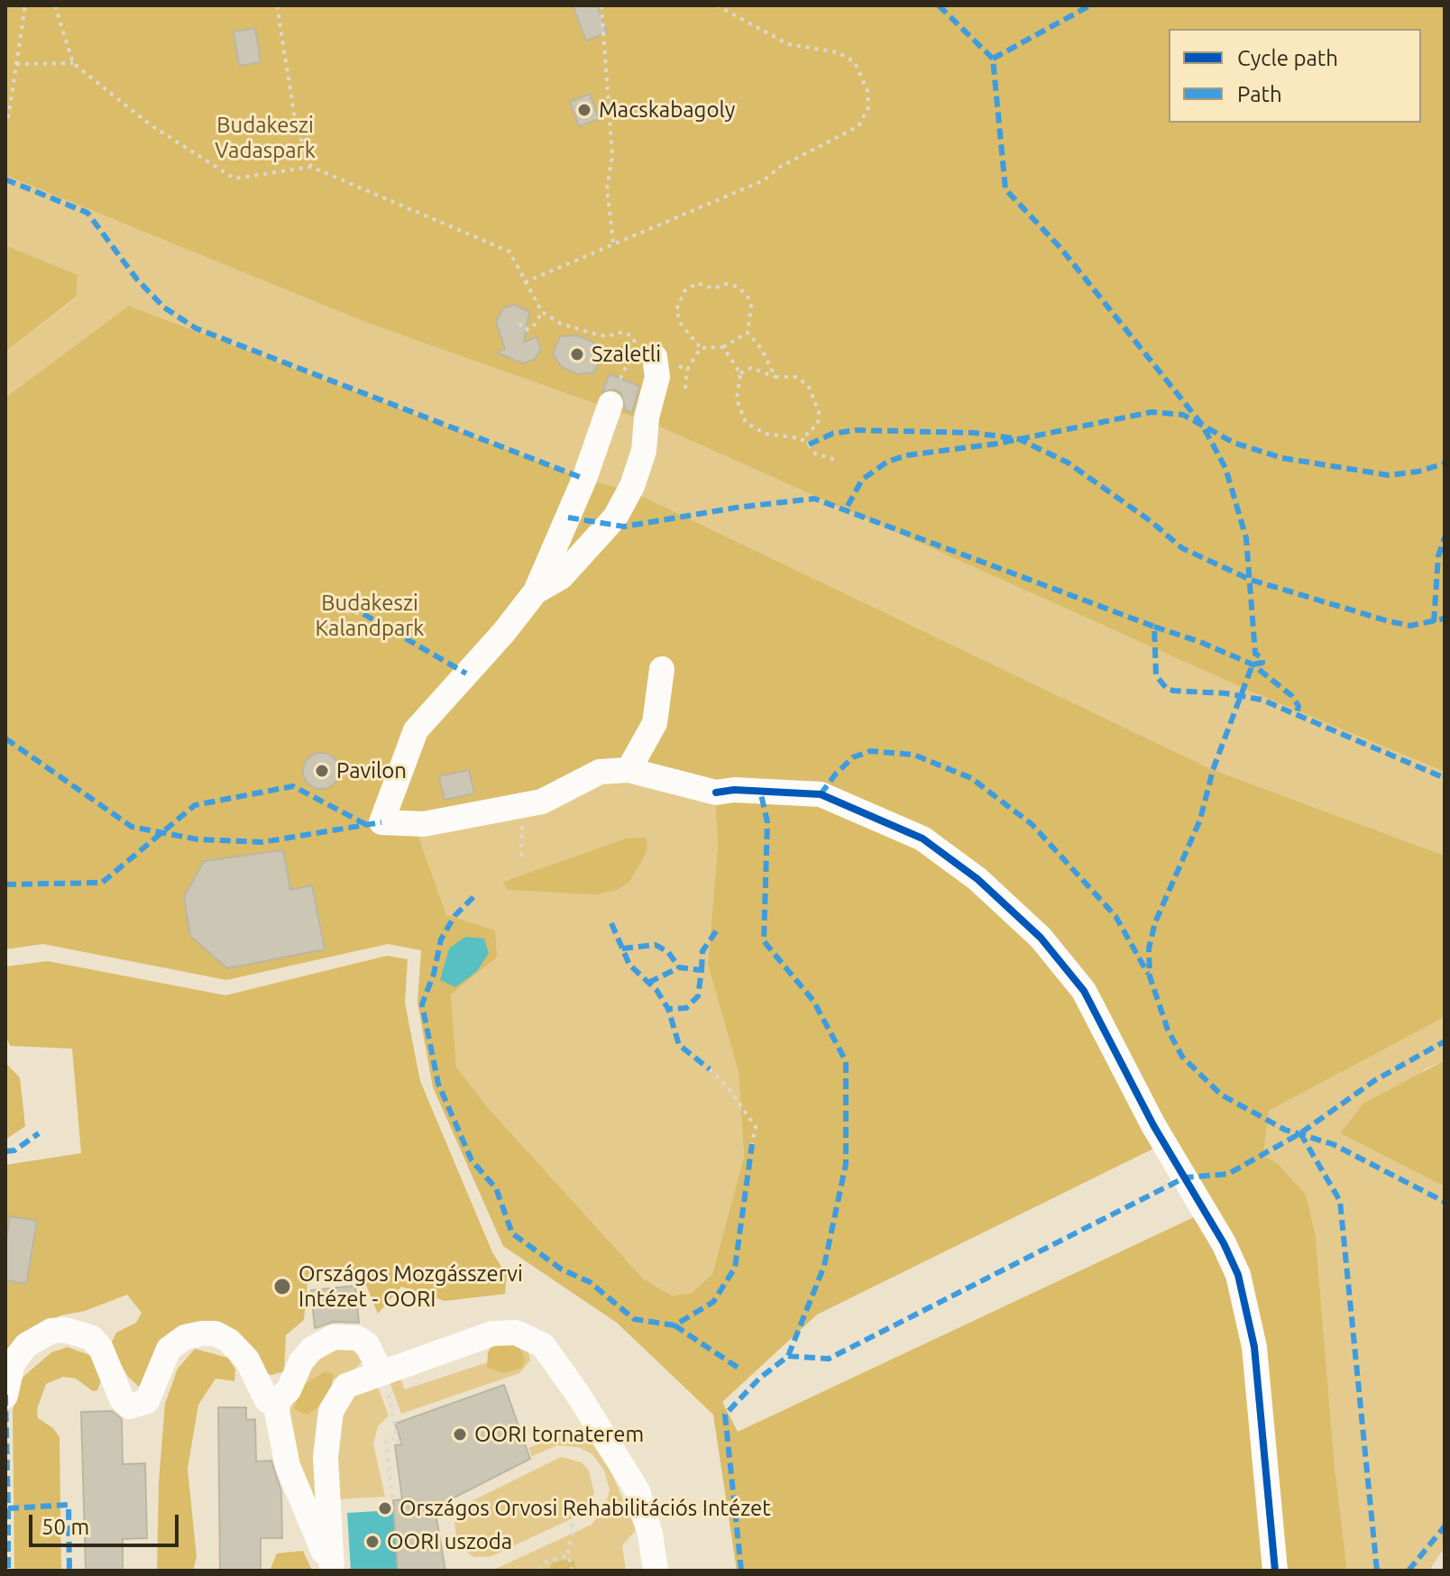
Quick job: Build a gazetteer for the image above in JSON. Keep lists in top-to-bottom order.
{
  "parks": ["Budakeszi Vadaspark", "Budakeszi Kalandpark"],
  "places": [
    "Macskabagoly",
    "Szaletli",
    "Pavilon",
    "Országos Mozgásszervi Intézet - OORI",
    "OORI tornaterem",
    "Országos Orvosi Rehabilitációs Intézet",
    "OORI uszoda"
  ],
  "legend": ["Cycle path", "Path"],
  "scale_bar": "50 m"
}
